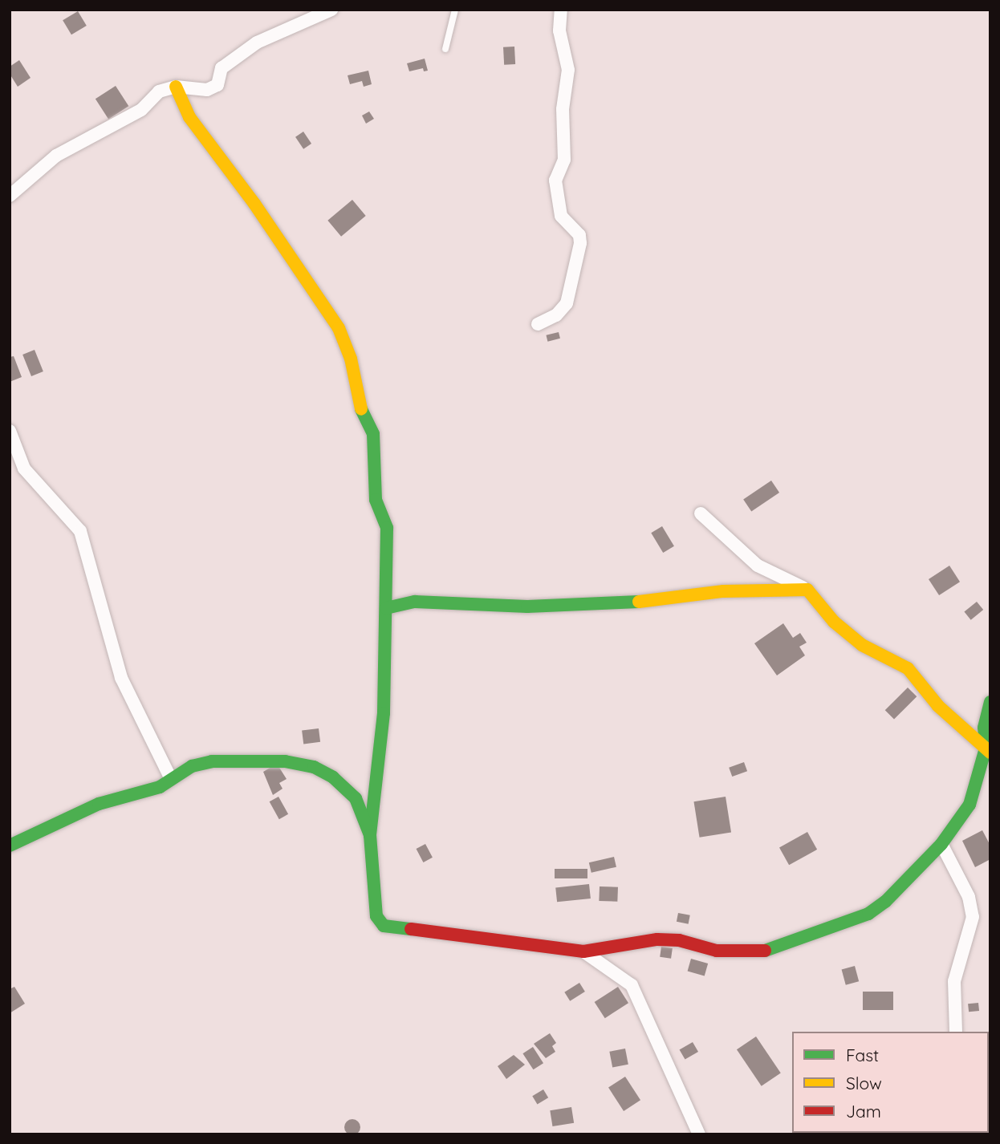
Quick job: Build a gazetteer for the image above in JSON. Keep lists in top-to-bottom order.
{
  "legend": ["Fast", "Slow", "Jam"]
}
